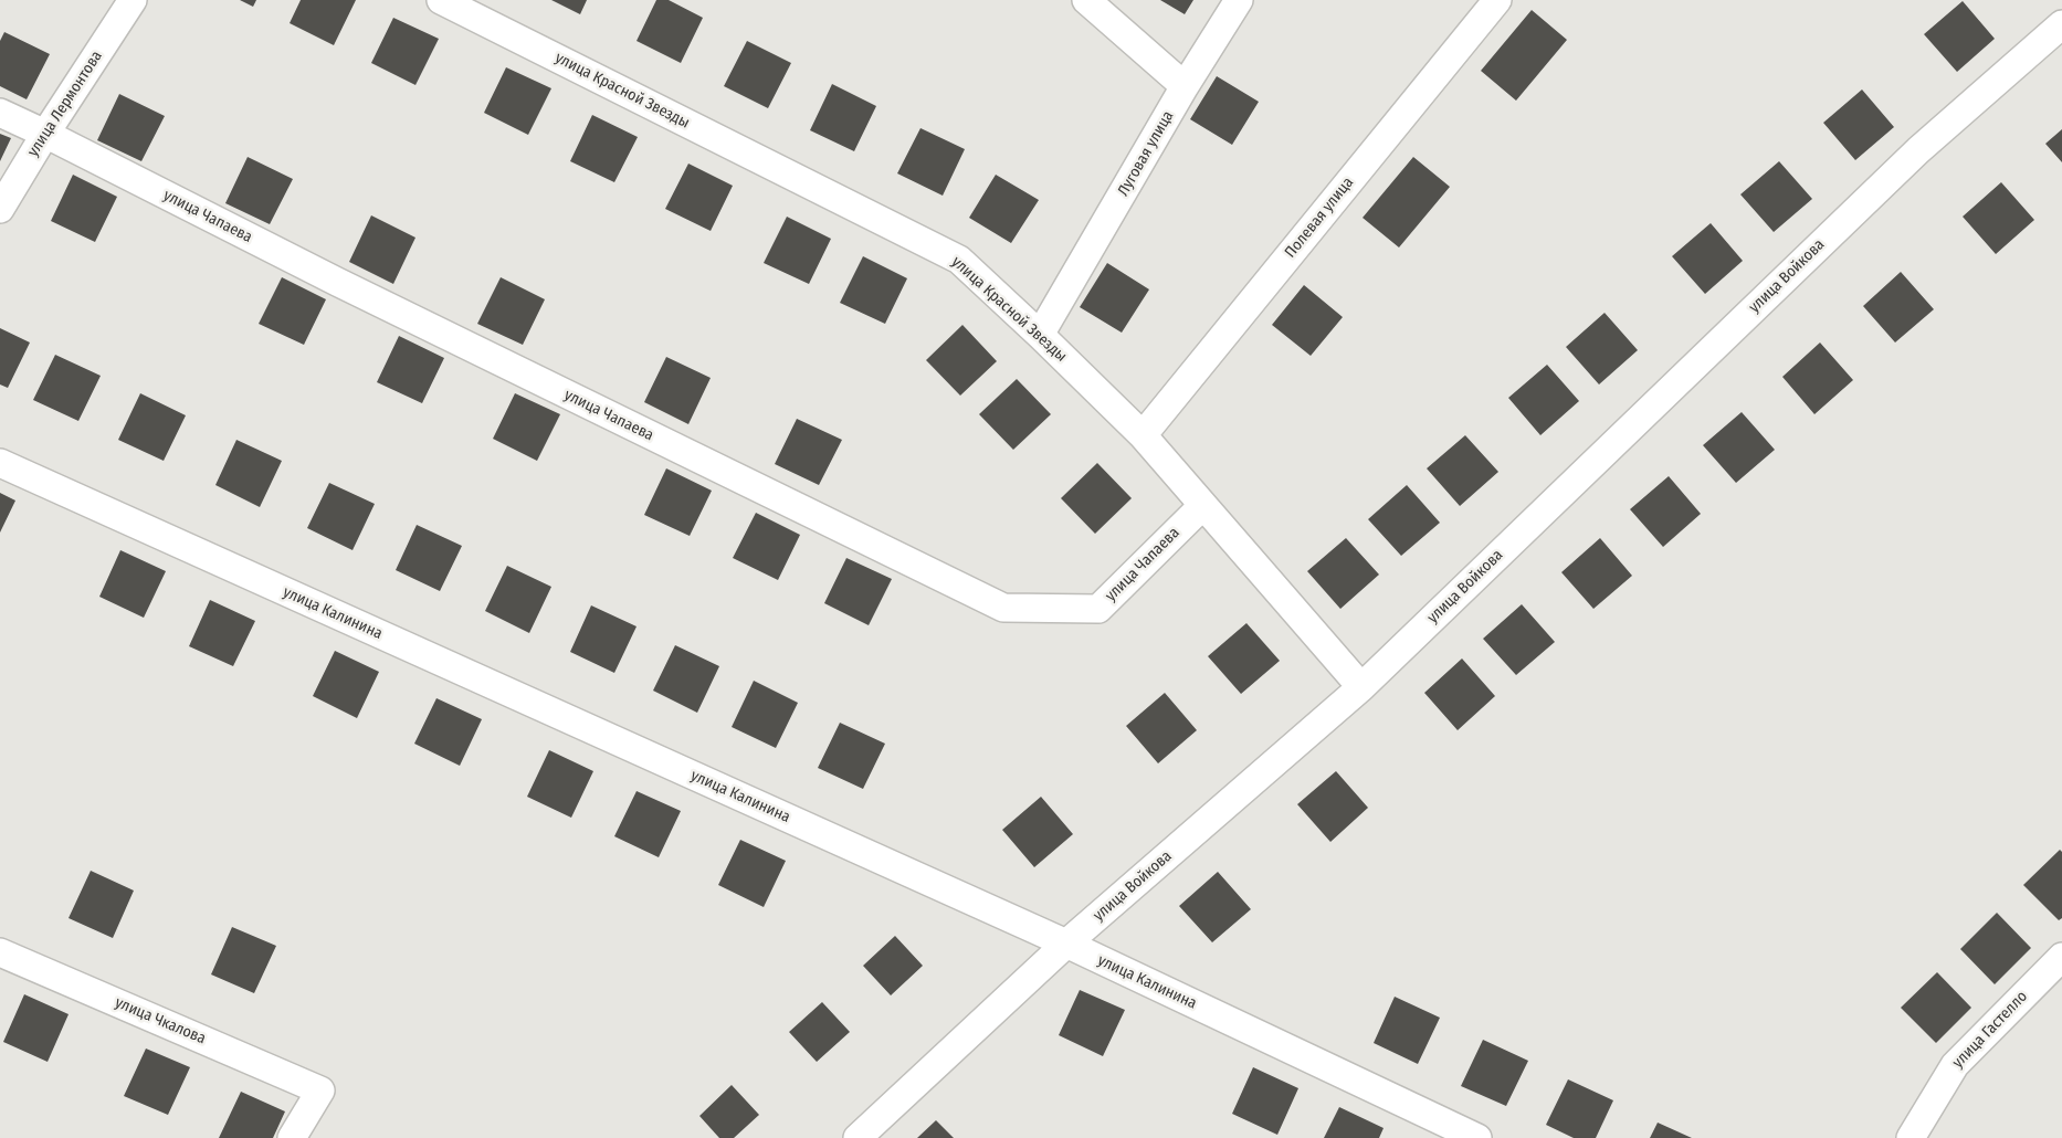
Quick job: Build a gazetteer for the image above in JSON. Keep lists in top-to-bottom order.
{
  "streets": {
    "street": [
      "улица Красной Звезды",
      "улица Лермонтова",
      "Луговая улица",
      "улица Чапаева",
      "Полевая улица",
      "улица Войкова",
      "улица Калинина",
      "улица Чкалова",
      "улица Гастелло"
    ]
  },
  "crossings": [
    ["улица Красной Звезды", "Луговая улица"],
    ["улица Красной Звезды", "улица Чапаева"],
    ["улица Красной Звезды", "Полевая улица"],
    ["улица Красной Звезды", "улица Войкова"],
    ["улица Лермонтова", "улица Чапаева"],
    ["улица Войкова", "улица Калинина"]
  ]
}
